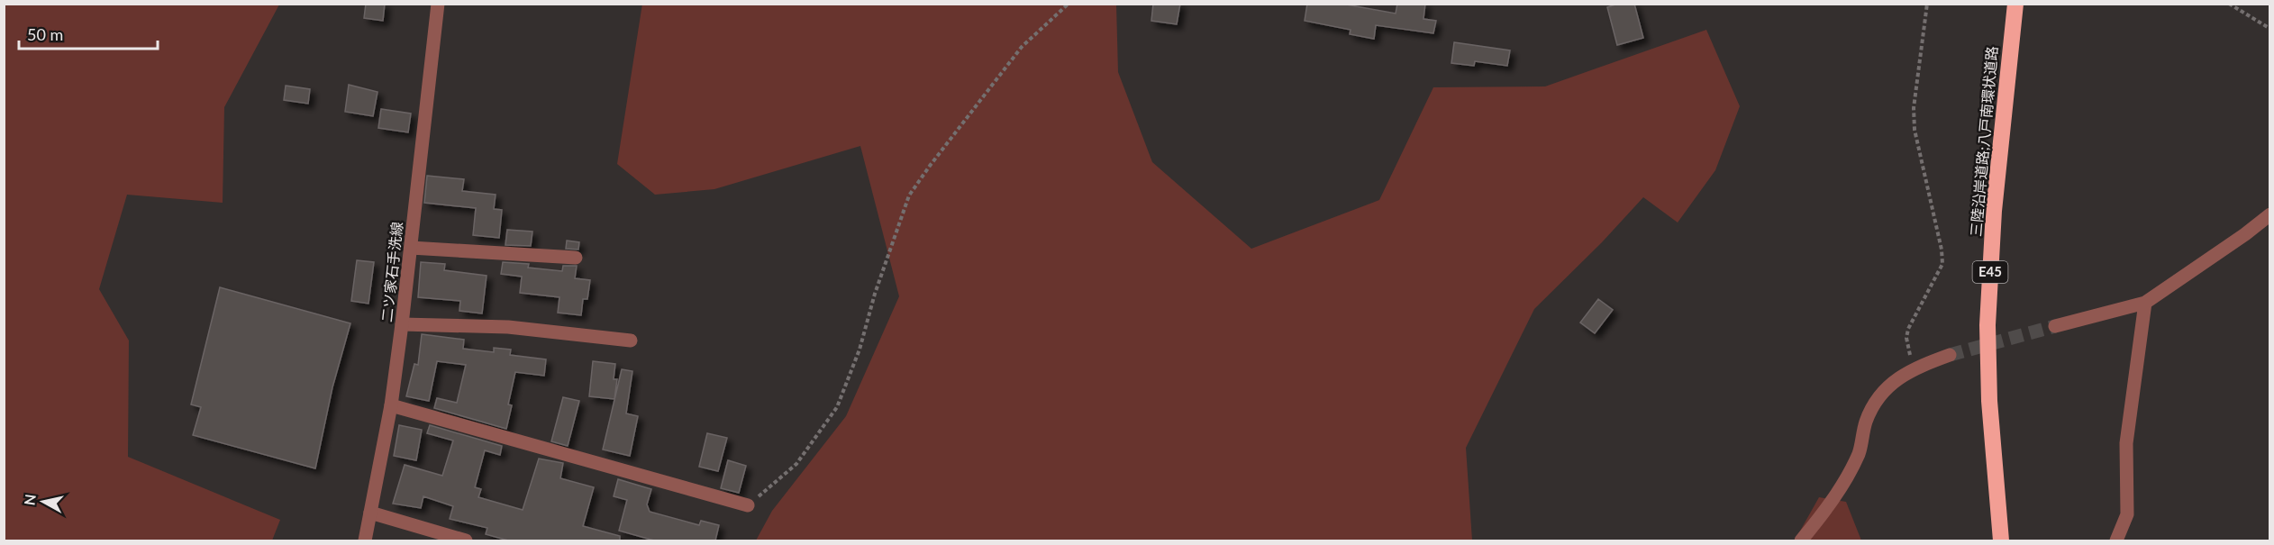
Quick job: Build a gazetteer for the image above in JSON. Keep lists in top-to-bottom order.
{
  "streets": {
    "highway": ["三陸沿岸道路;八戸南環状道路", "E45"],
    "street": ["二ツ家石手洗線"]
  },
  "scale_bar": "50 m",
  "north": "left"
}
